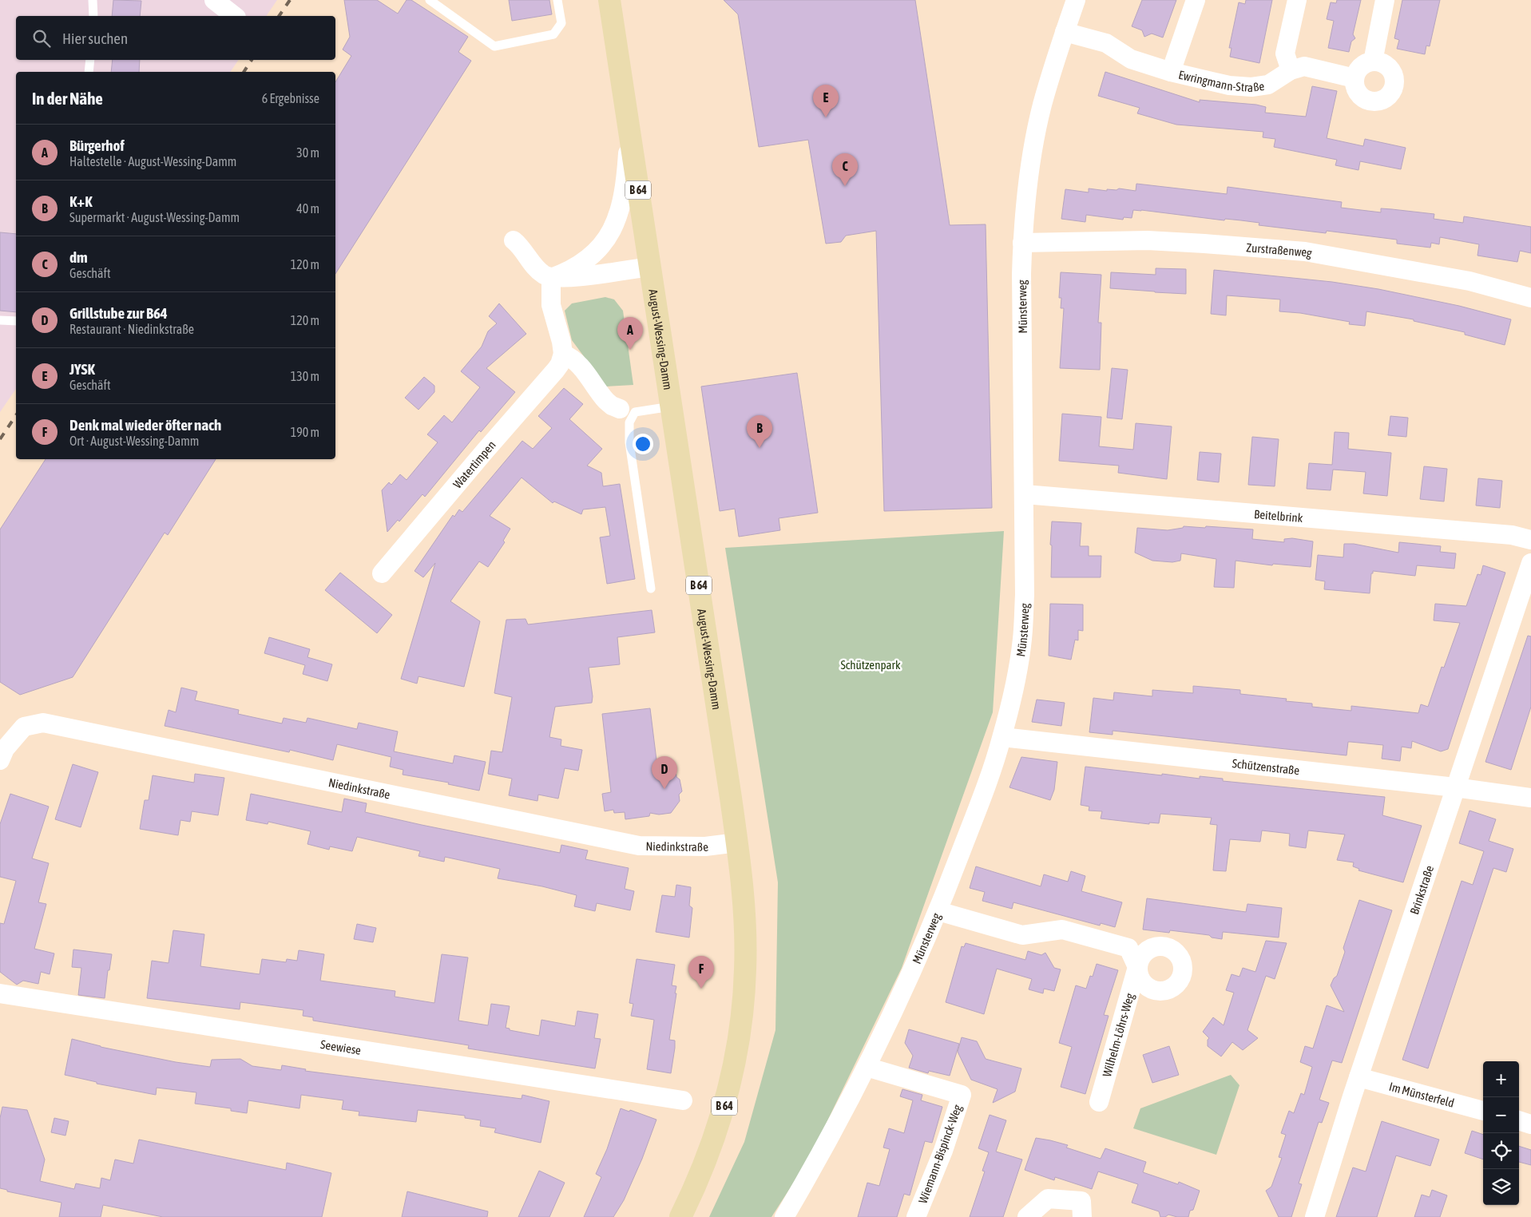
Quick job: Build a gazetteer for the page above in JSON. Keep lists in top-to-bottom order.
{
  "streets": {
    "main road": ["B 64", "August-Wessing-Damm"],
    "street": [
      "Ewringmann-Straße",
      "Zurstraßenweg",
      "Münsterweg",
      "Watertimpen",
      "Beitelbrink",
      "Schützenstraße",
      "Niedinkstraße",
      "Brinkstraße",
      "Wilhelm-Löhrs-Weg",
      "Seewiese",
      "Im Münsterfeld",
      "Wiemann-Bispinck-Weg"
    ]
  },
  "crossings": [
    ["Ewringmann-Straße", "Münsterweg"],
    ["Zurstraßenweg", "Münsterweg"],
    ["Münsterweg", "Beitelbrink"],
    ["Münsterweg", "Schützenstraße"],
    ["Münsterweg", "Wilhelm-Löhrs-Weg"],
    ["Münsterweg", "Wiemann-Bispinck-Weg"],
    ["August-Wessing-Damm", "Niedinkstraße"],
    ["Schützenstraße", "Brinkstraße"],
    ["Brinkstraße", "Im Münsterfeld"]
  ],
  "parks": ["Schützenpark"],
  "page": {
    "search": "Hier suchen",
    "heading": ["In der Nähe", "6 Ergebnisse"],
    "pins": [
      "E",
      "C",
      "A",
      "B",
      "D",
      "F"
    ],
    "list": [
      {
        "mark": "A",
        "name": "Bürgerhof",
        "note": "Haltestelle · August-Wessing-Damm",
        "value": "30 m"
      },
      {
        "mark": "B",
        "name": "K+K",
        "note": "Supermarkt · August-Wessing-Damm",
        "value": "40 m"
      },
      {
        "mark": "C",
        "name": "dm",
        "note": "Geschäft",
        "value": "120 m"
      },
      {
        "mark": "D",
        "name": "Grillstube zur B64",
        "note": "Restaurant · Niedinkstraße",
        "value": "120 m"
      },
      {
        "mark": "E",
        "name": "JYSK",
        "note": "Geschäft",
        "value": "130 m"
      },
      {
        "mark": "F",
        "name": "Denk mal wieder öfter nach",
        "note": "Ort · August-Wessing-Damm",
        "value": "190 m"
      }
    ],
    "map_buttons": ["+", "−"]
  }
}
